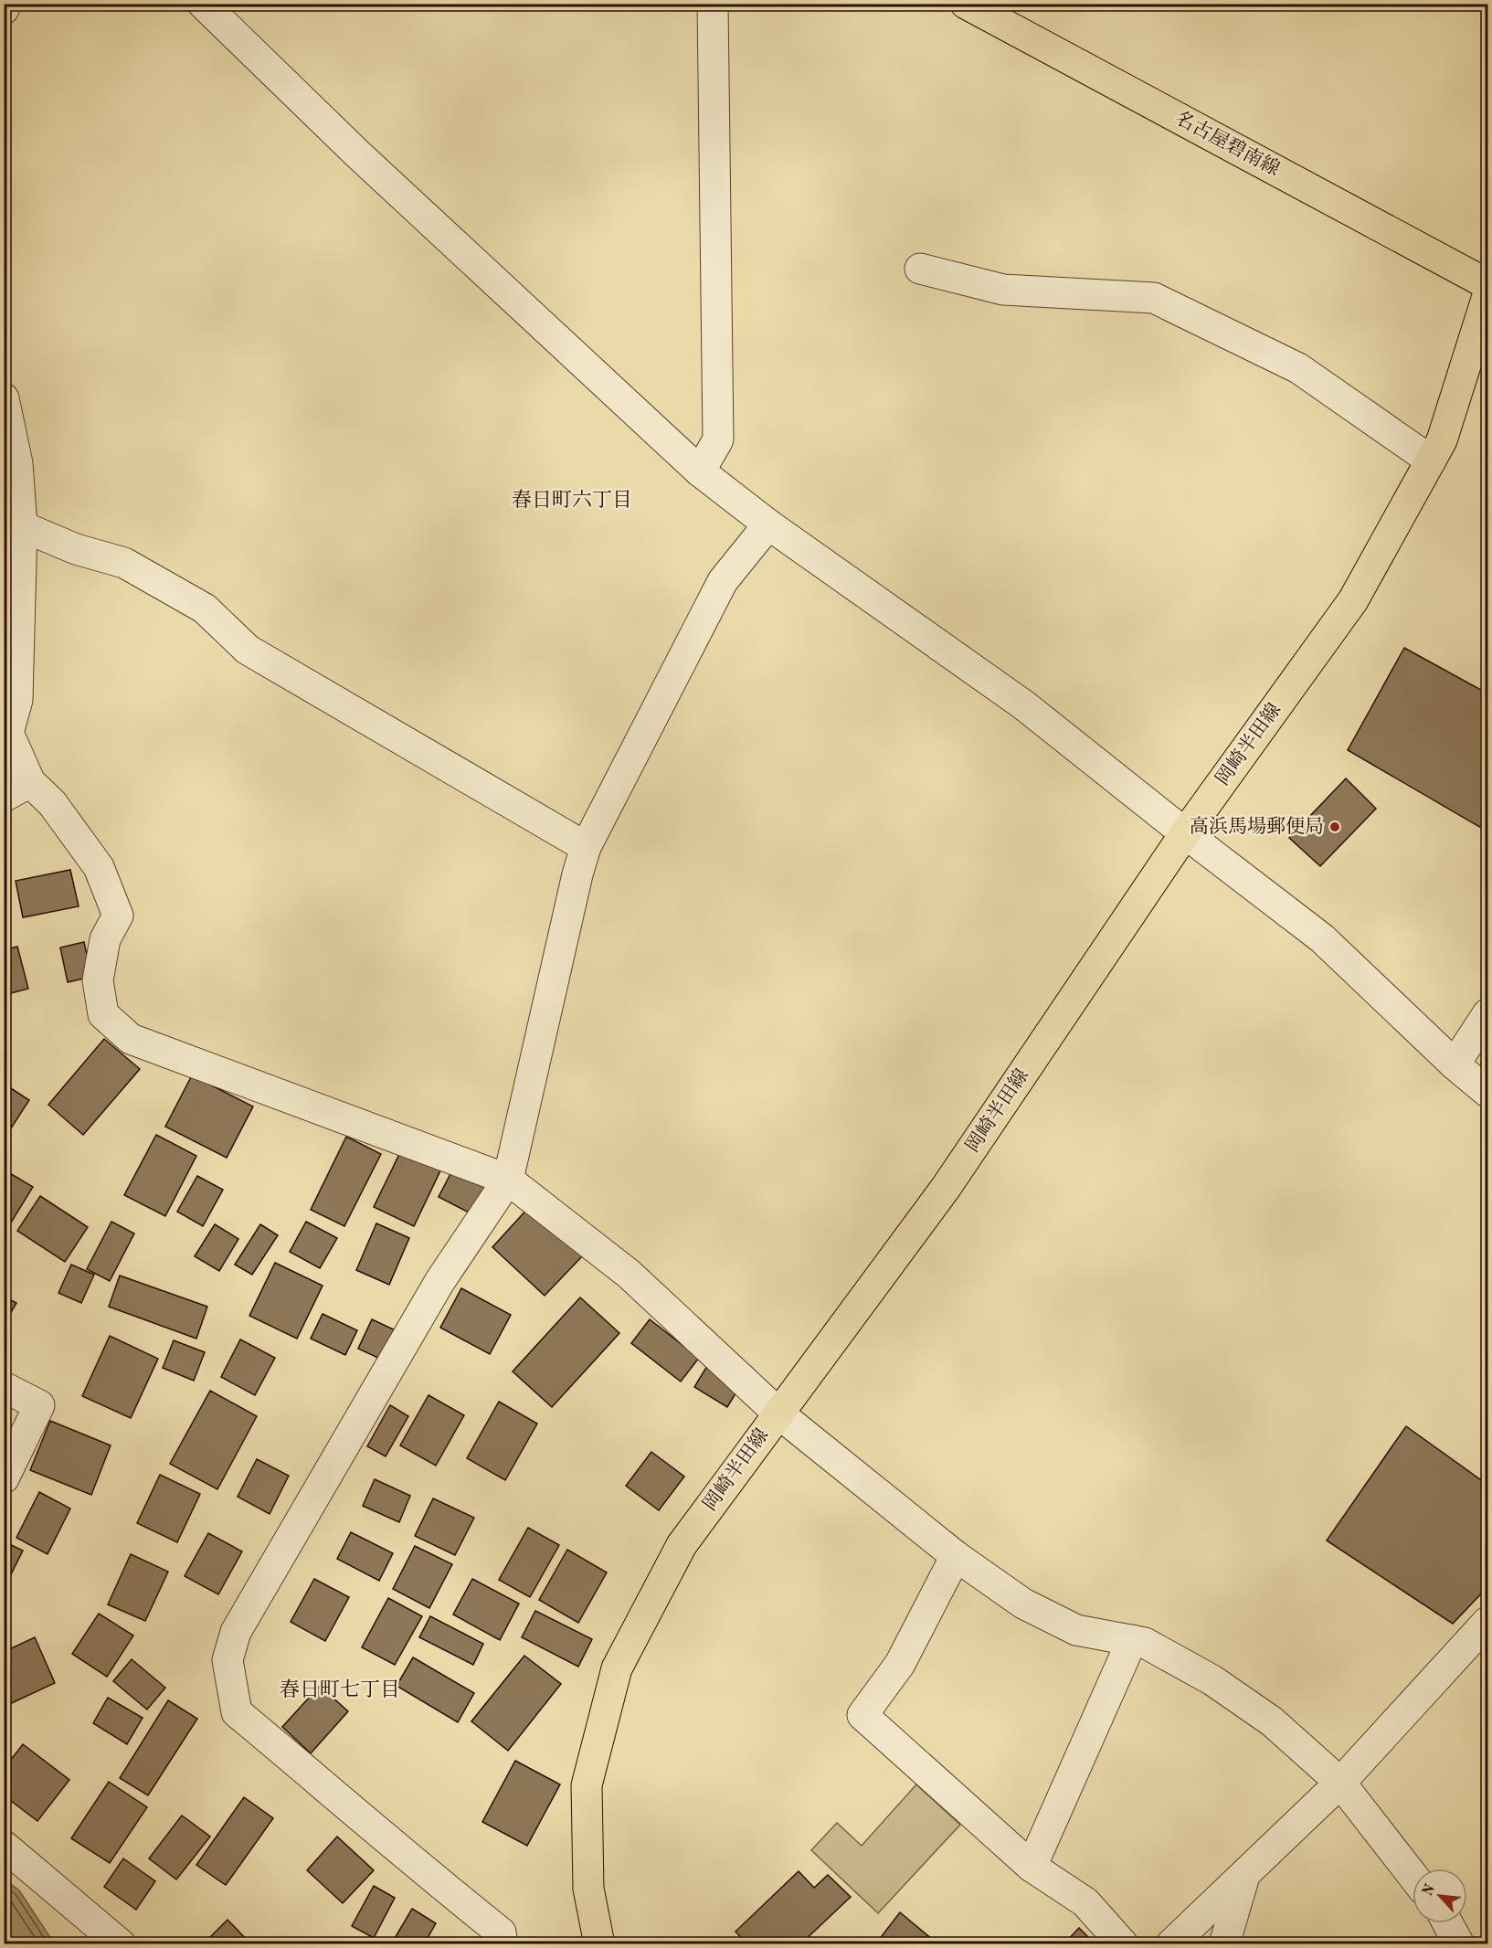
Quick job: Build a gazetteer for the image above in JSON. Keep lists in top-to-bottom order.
{
  "streets": {
    "main road": ["名古屋碧南線", "岡崎半田線"]
  },
  "districts": ["春日町六丁目", "春日町七丁目"],
  "places": ["高浜馬場郵便局"],
  "north": "top left"
}
